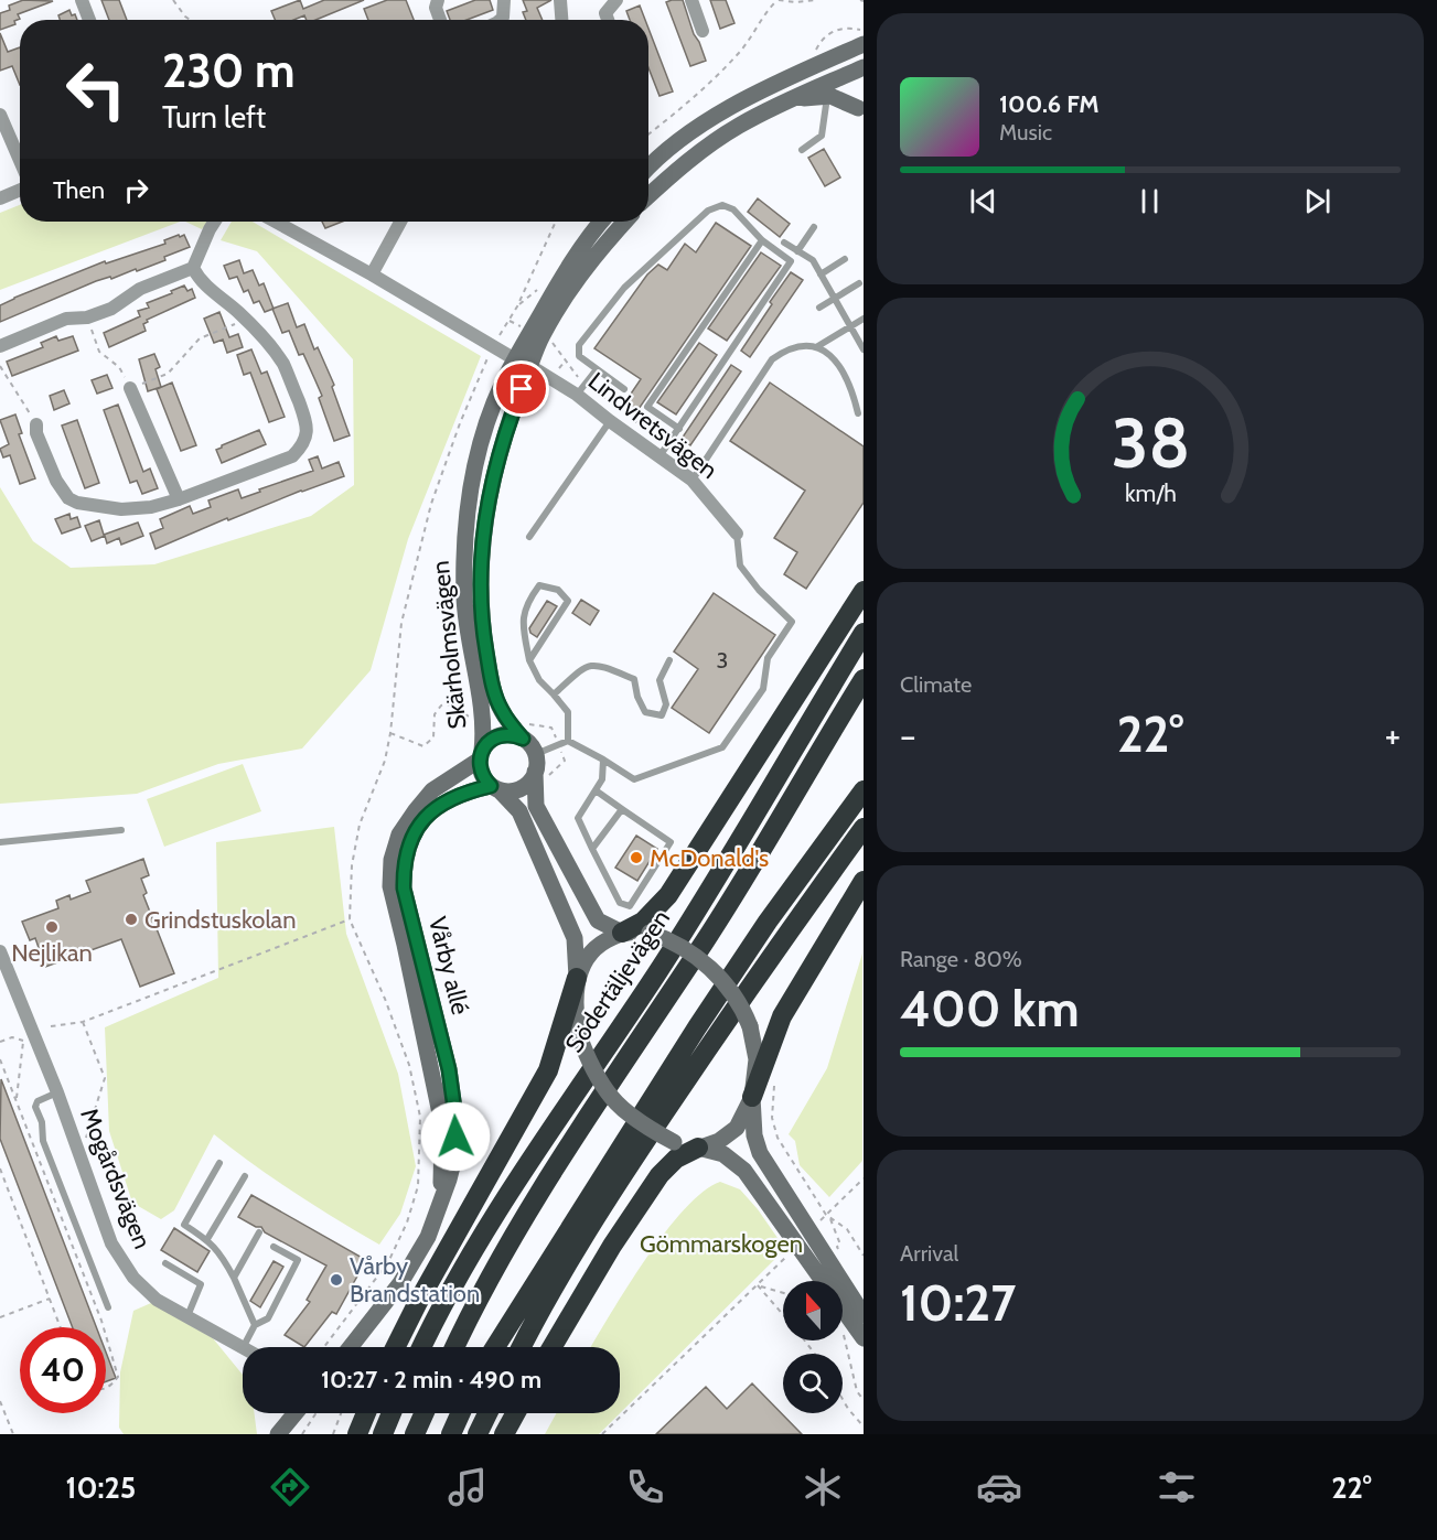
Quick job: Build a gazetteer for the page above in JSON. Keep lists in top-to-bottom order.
{
  "streets": {
    "highway": ["Södertäljevägen"],
    "main road": ["Skärholmsvägen", "Vårby allé"],
    "street": ["Lindvretsvägen", "Mogårdsvägen"]
  },
  "crossings": [
    ["Lindvretsvägen", "Skärholmsvägen"],
    ["Skärholmsvägen", "Vårby allé"]
  ],
  "parks": ["Gömmarskogen"],
  "places": [
    "McDonald's",
    "Grindstuskolan",
    "Nejlikan",
    "Vårby Brandstation"
  ],
  "house_numbers": ["3"],
  "north": "top",
  "page": {
    "turn": ["230 m", "Turn left"],
    "song": ["100.6 FM", "Music"],
    "then": "Then",
    "tile": [
      "Climate",
      ["Range · 80%", "400 km"],
      ["Arrival", "10:27"]
    ],
    "heat": ["−", "22°", "+"],
    "limit": "40",
    "trip": "10:27 · 2 min · 490 m",
    "tabs": ["10:25", "22°"],
    "gauge": ["38", "km/h"]
  }
}
